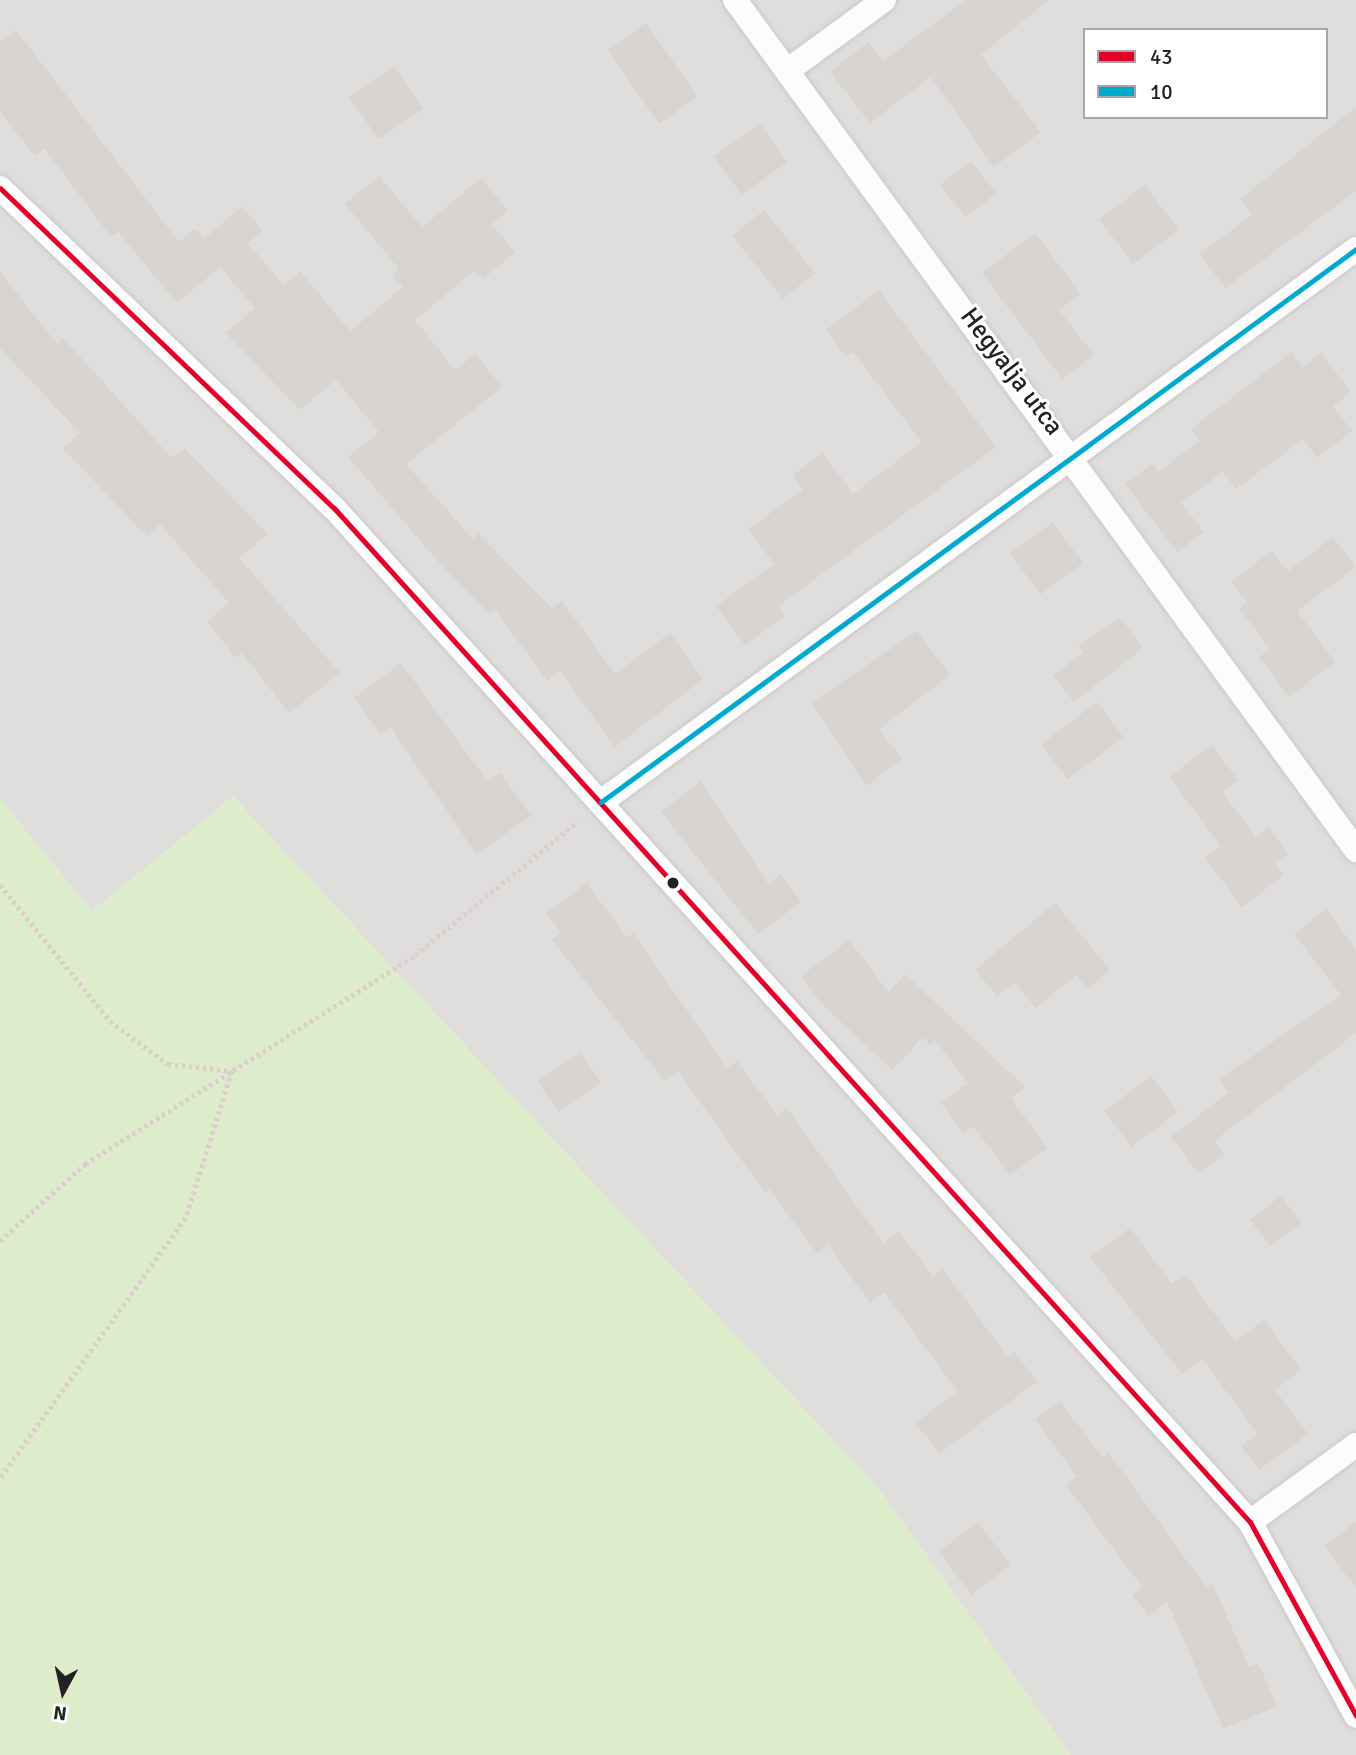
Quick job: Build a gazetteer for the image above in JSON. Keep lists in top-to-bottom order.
{
  "streets": {
    "street": ["Hegyalja utca"]
  },
  "lines": ["transit line 43", "transit line 10"],
  "legend": ["43", "10"],
  "north": "bottom"
}
